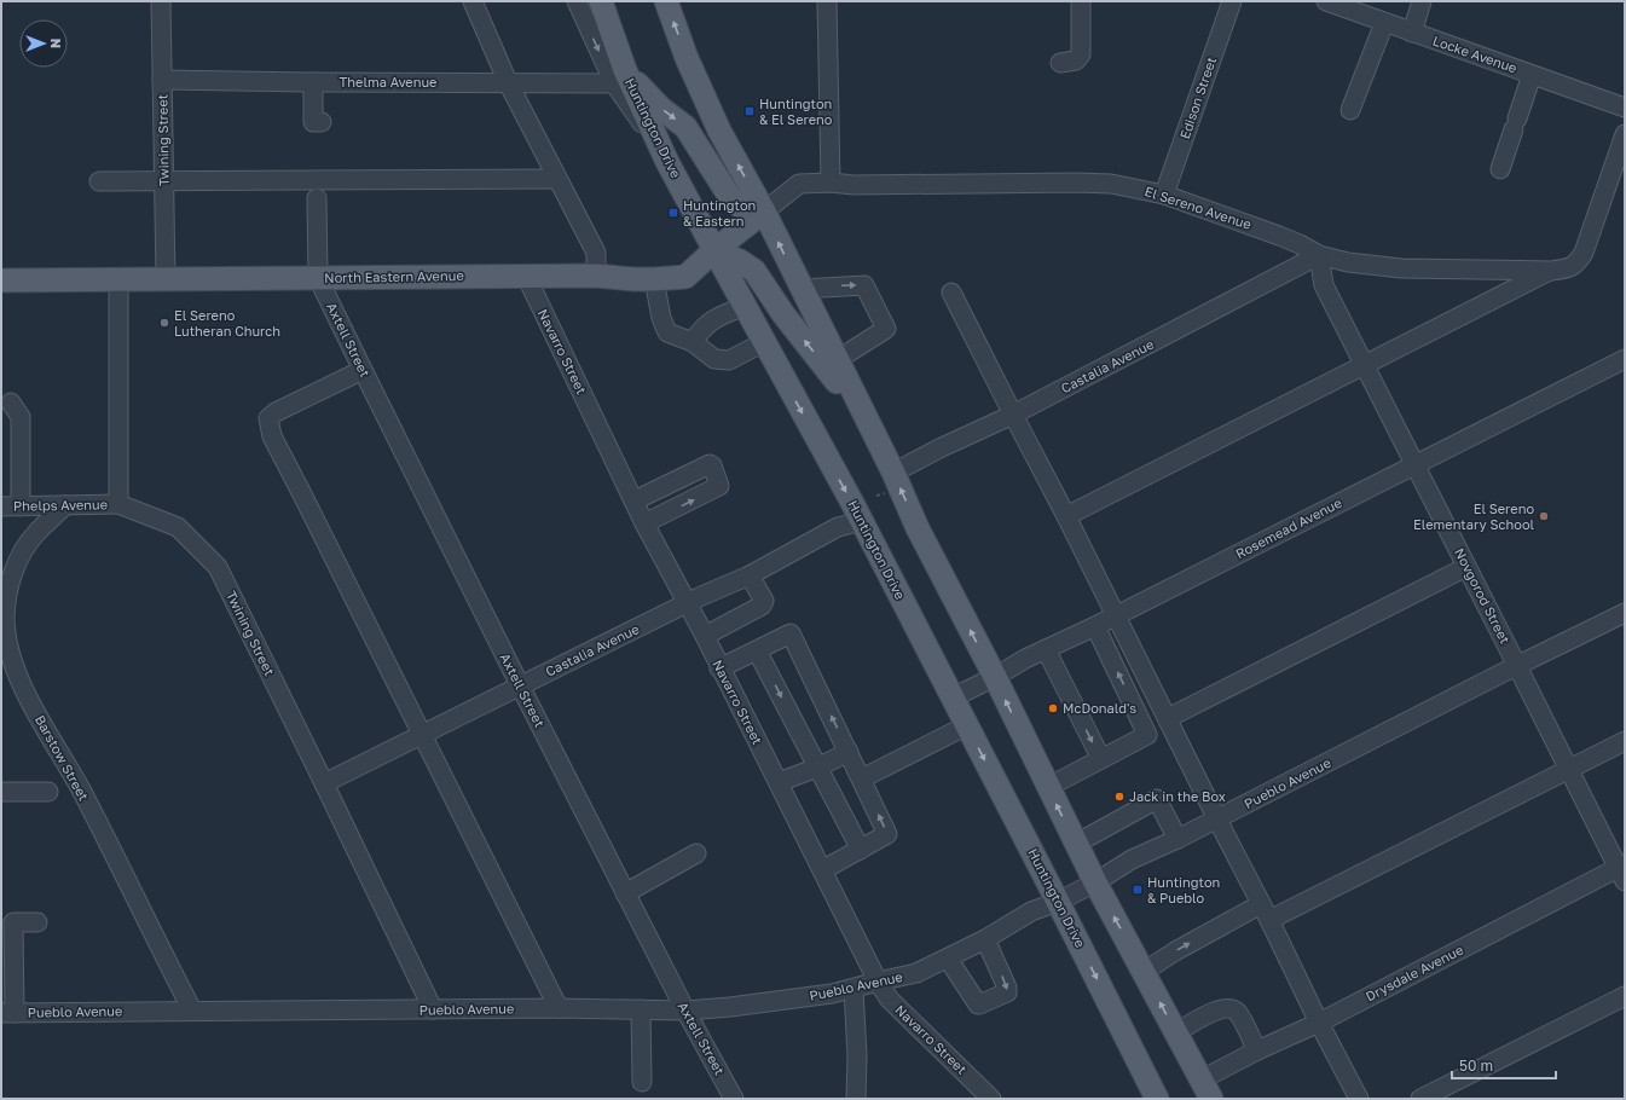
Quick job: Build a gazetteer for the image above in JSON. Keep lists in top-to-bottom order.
{
  "streets": {
    "main road": ["Huntington Drive", "North Eastern Avenue"],
    "street": [
      "Locke Avenue",
      "Thelma Avenue",
      "Edison Street",
      "Twining Street",
      "El Sereno Avenue",
      "Axtell Street",
      "Navarro Street",
      "Castalia Avenue",
      "Phelps Avenue",
      "Rosemead Avenue",
      "Novgorod Street",
      "Barstow Street",
      "Pueblo Avenue",
      "Drysdale Avenue"
    ]
  },
  "crossings": [
    ["Thelma Avenue", "Huntington Drive"],
    ["Thelma Avenue", "Twining Street"],
    ["Edison Street", "El Sereno Avenue"],
    ["Huntington Drive", "North Eastern Avenue"],
    ["Huntington Drive", "Castalia Avenue"],
    ["Huntington Drive", "Rosemead Avenue"],
    ["Huntington Drive", "Pueblo Avenue"],
    ["Twining Street", "North Eastern Avenue"],
    ["Twining Street", "Castalia Avenue"],
    ["Twining Street", "Phelps Avenue"],
    ["Twining Street", "Pueblo Avenue"],
    ["El Sereno Avenue", "North Eastern Avenue"],
    ["El Sereno Avenue", "Castalia Avenue"],
    ["El Sereno Avenue", "Novgorod Street"],
    ["North Eastern Avenue", "Axtell Street"],
    ["North Eastern Avenue", "Navarro Street"],
    ["Axtell Street", "Castalia Avenue"],
    ["Axtell Street", "Pueblo Avenue"],
    ["Navarro Street", "Castalia Avenue"],
    ["Navarro Street", "Pueblo Avenue"],
    ["Castalia Avenue", "Novgorod Street"],
    ["Phelps Avenue", "Barstow Street"],
    ["Rosemead Avenue", "Novgorod Street"],
    ["Novgorod Street", "Pueblo Avenue"],
    ["Novgorod Street", "Drysdale Avenue"],
    ["Barstow Street", "Pueblo Avenue"]
  ],
  "places": {
    "transit": ["Huntington & El Sereno", "Huntington & Eastern", "Huntington & Pueblo"],
    "other": [
      "El Sereno Lutheran Church",
      "El Sereno Elementary School",
      "McDonald's",
      "Jack in the Box"
    ]
  },
  "scale_bar": "50 m",
  "north": "right"
}
